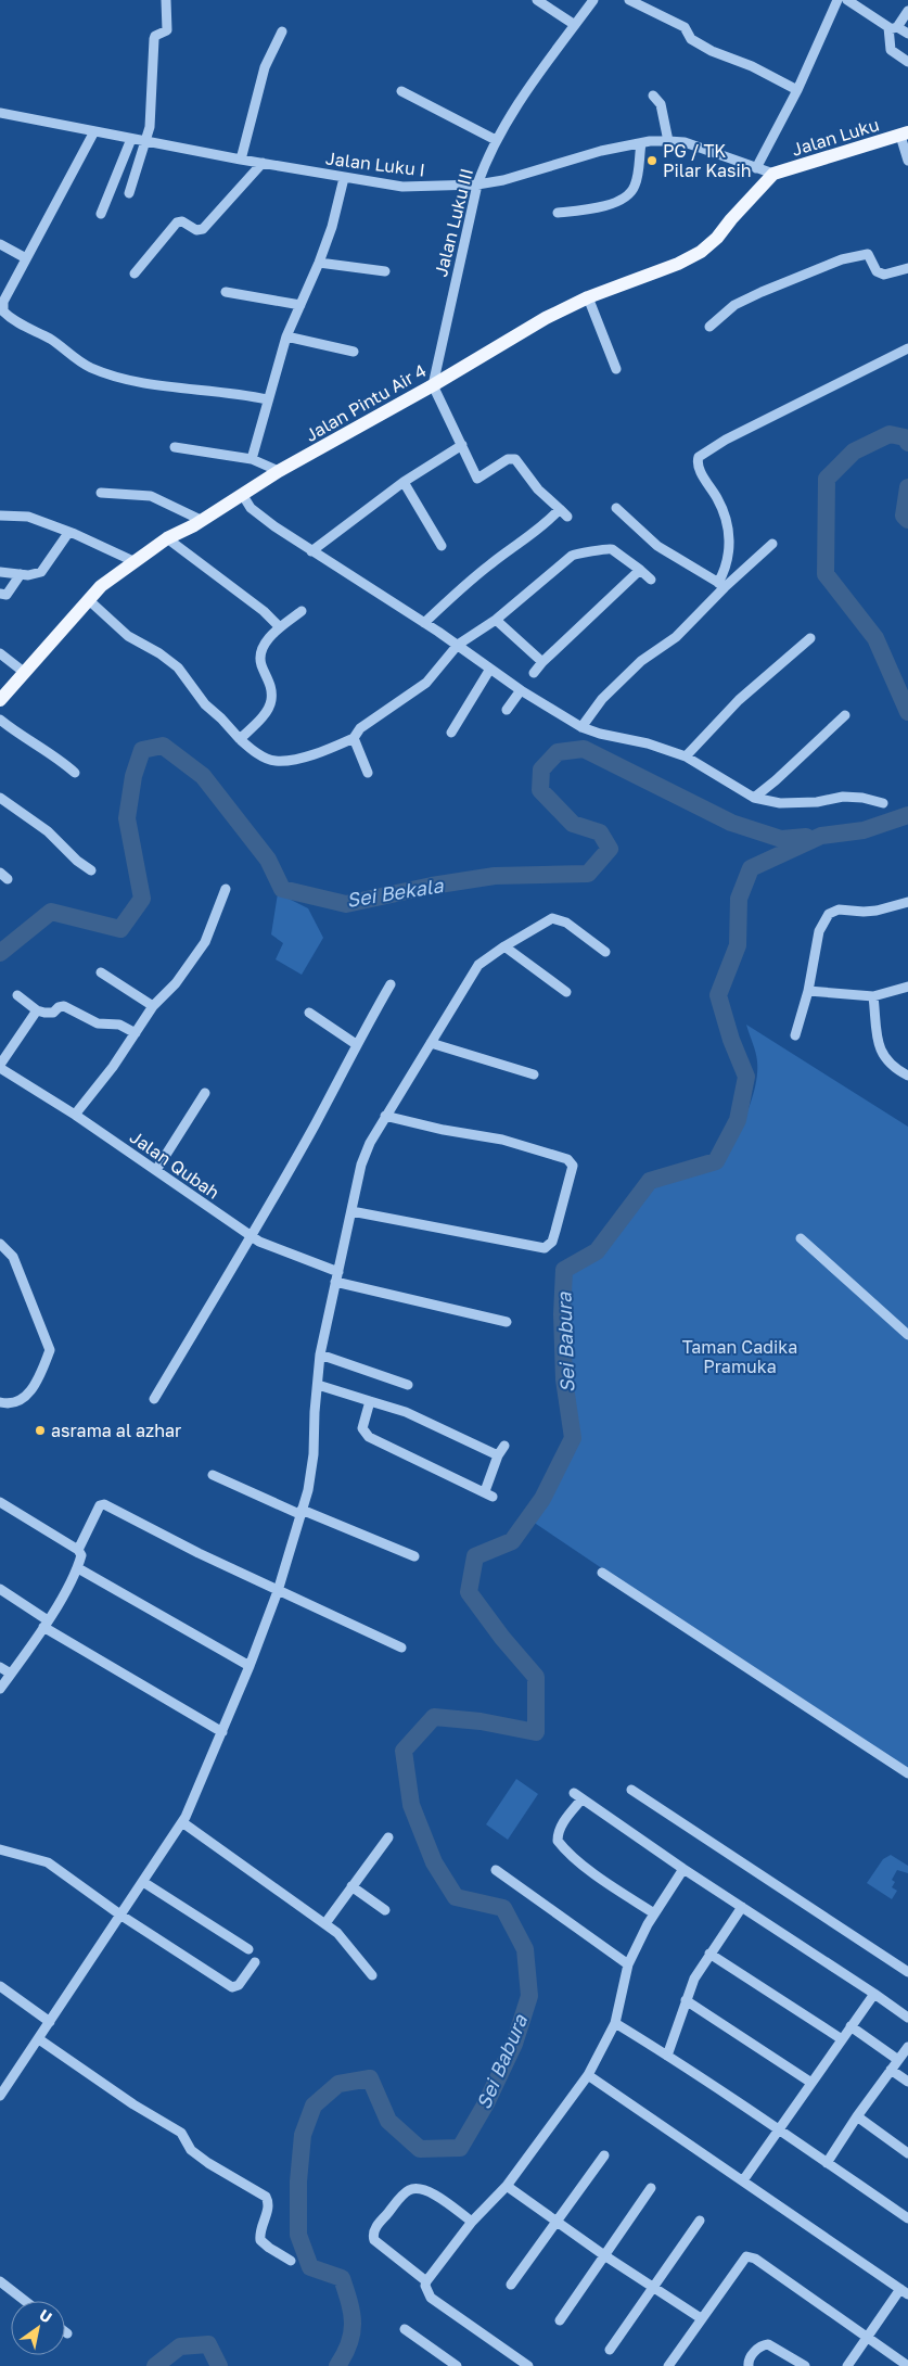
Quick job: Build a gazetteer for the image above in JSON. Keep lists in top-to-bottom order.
{
  "streets": {
    "main road": ["Jalan Luku", "Jalan Pintu Air 4"],
    "street": ["Jalan Luku I", "Jalan Luku III", "Jalan Qubah"]
  },
  "crossings": [
    ["Jalan Luku", "Jalan Luku I"],
    ["Jalan Luku", "Jalan Pintu Air 4"],
    ["Jalan Luku I", "Jalan Luku III"],
    ["Jalan Luku I", "Jalan Pintu Air 4"],
    ["Jalan Luku III", "Jalan Pintu Air 4"]
  ],
  "water": ["Sei Bekala", "Sei Babura"],
  "parks": ["Taman Cadika Pramuka"],
  "places": ["PG / TK Pilar Kasih", "asrama al azhar"],
  "north": "top right"
}
